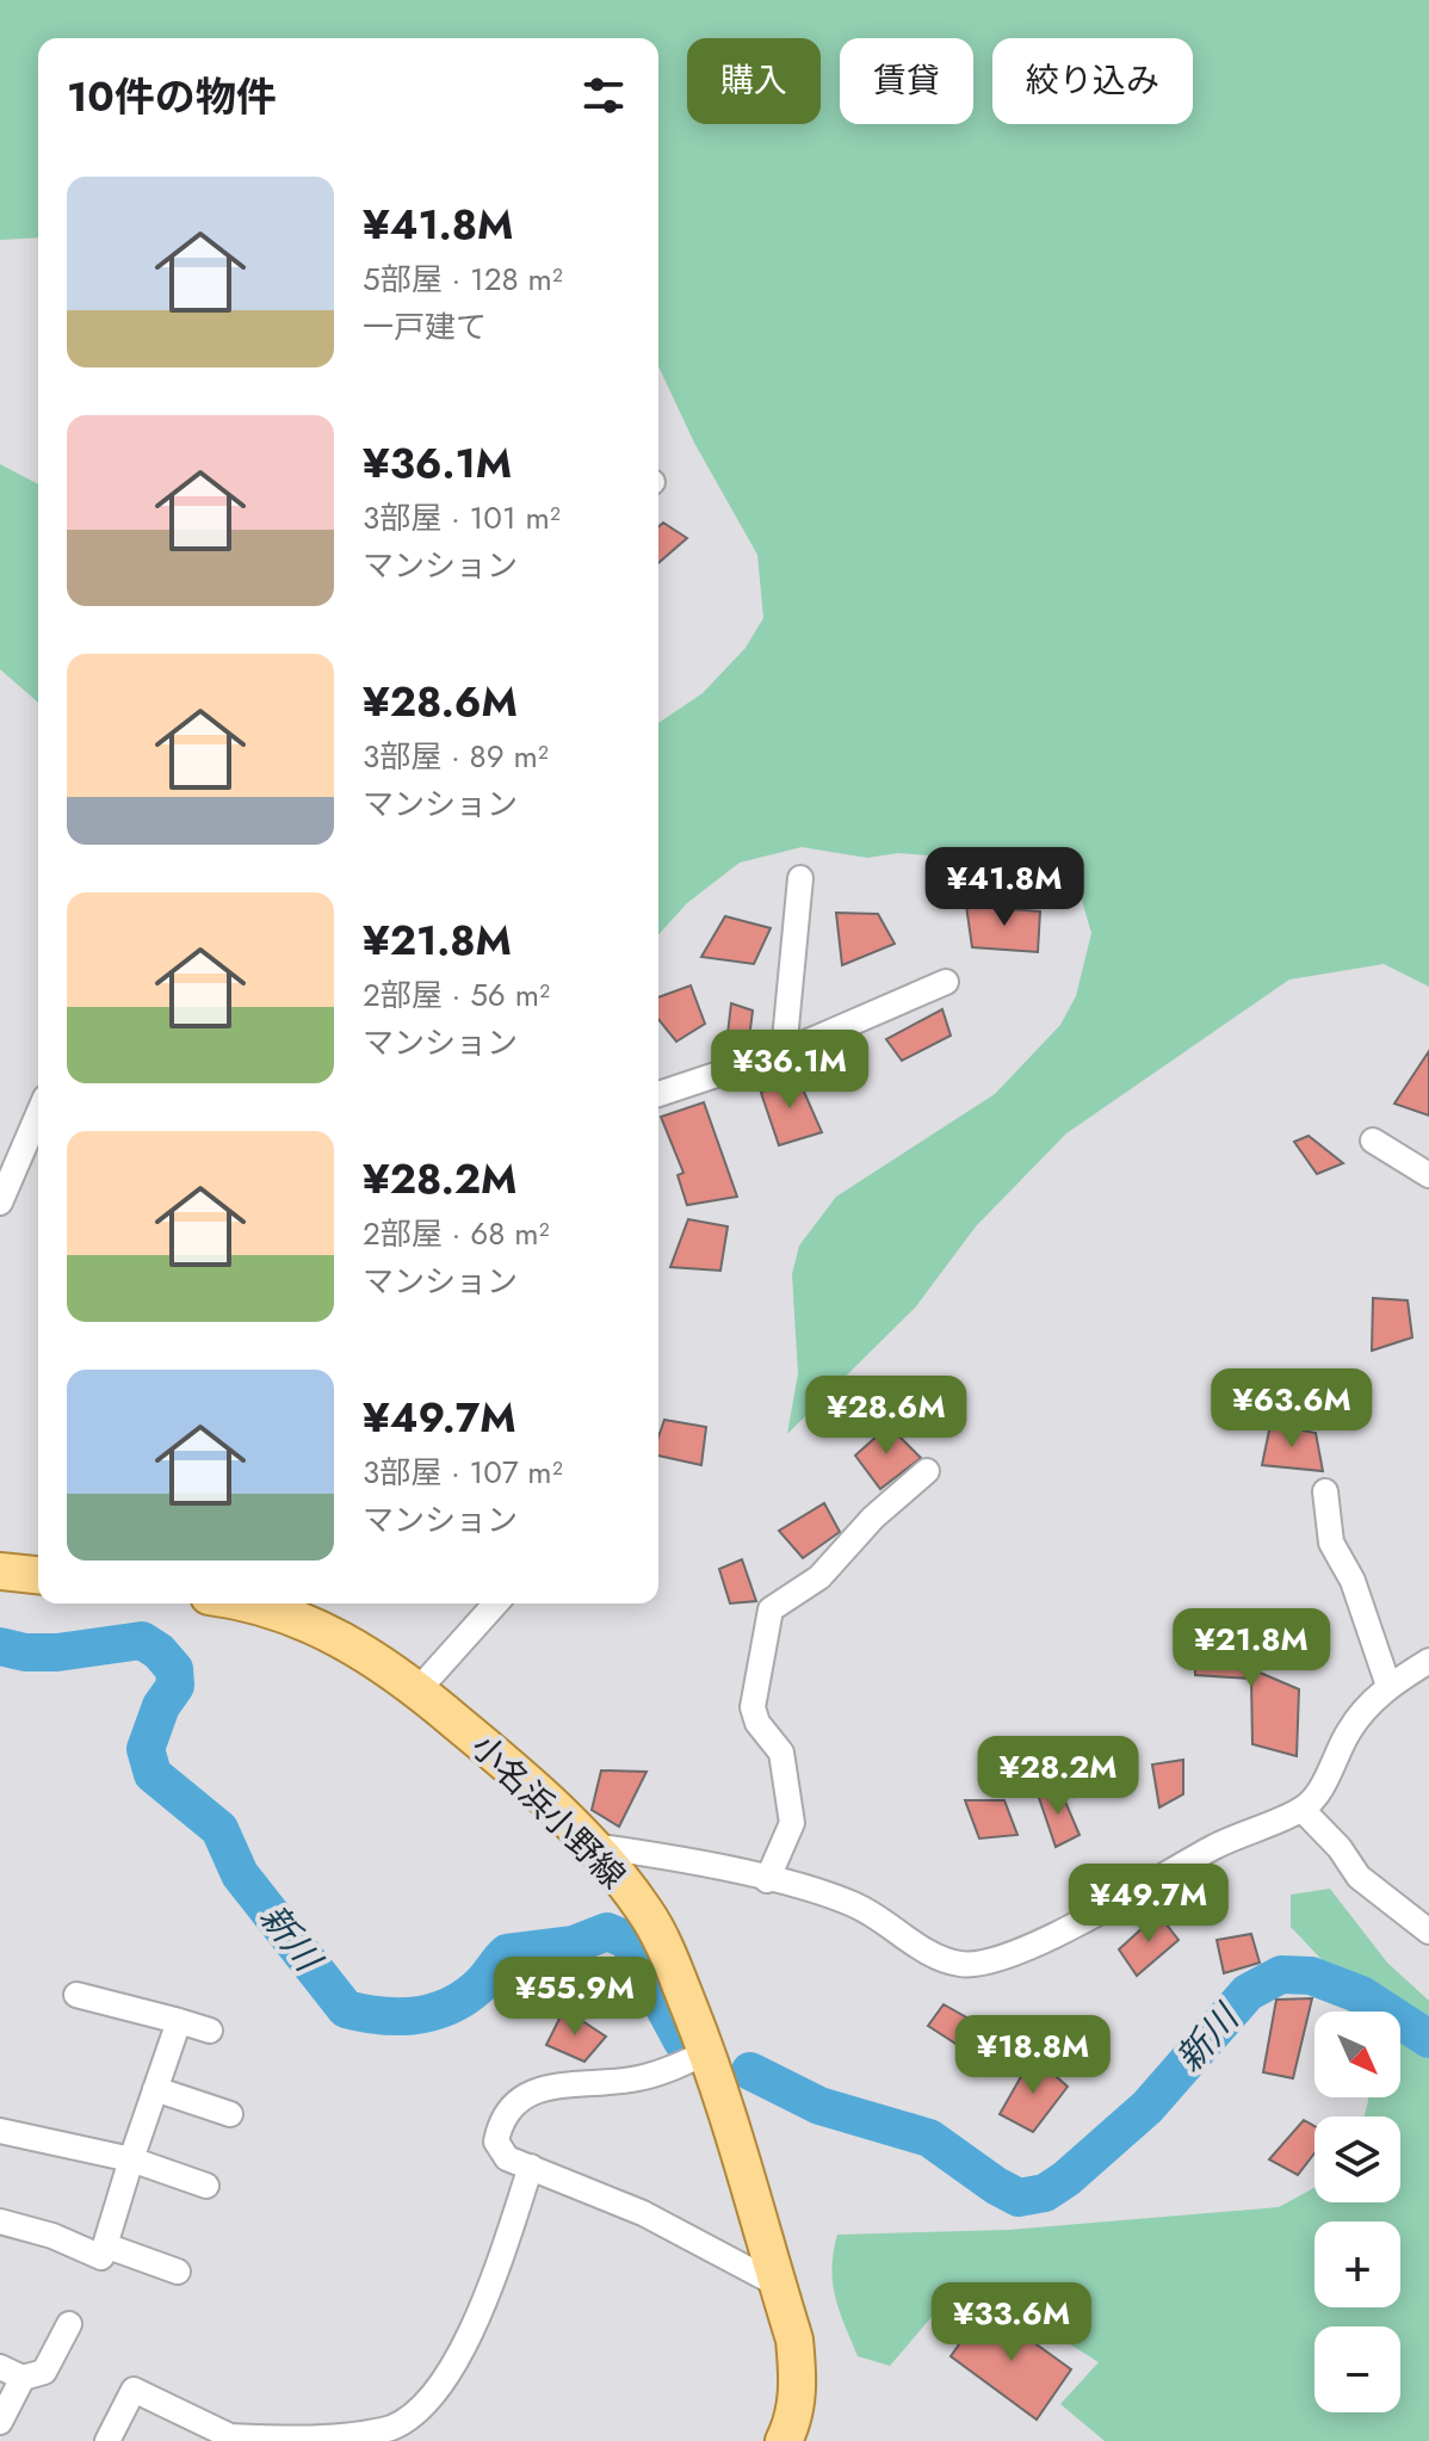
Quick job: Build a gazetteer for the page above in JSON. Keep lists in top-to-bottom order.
{
  "streets": {
    "main road": ["小名浜小野線"]
  },
  "water": ["新川"],
  "north": "bottom right",
  "page": {
    "chip": ["購入", "賃貸", "絞り込み"],
    "heading": "10件の物件",
    "list": [
      {
        "name": "¥41.8M",
        "note": "5部屋 · 128 m² · 一戸建て"
      },
      {
        "name": "¥36.1M",
        "note": "3部屋 · 101 m² · マンション"
      },
      {
        "name": "¥28.6M",
        "note": "3部屋 · 89 m² · マンション"
      },
      {
        "name": "¥21.8M",
        "note": "2部屋 · 56 m² · マンション"
      },
      {
        "name": "¥28.2M",
        "note": "2部屋 · 68 m² · マンション"
      },
      {
        "name": "¥49.7M",
        "note": "3部屋 · 107 m² · マンション"
      }
    ],
    "price": [
      "¥41.8M",
      "¥36.1M",
      "¥63.6M",
      "¥28.6M",
      "¥21.8M",
      "¥28.2M",
      "¥49.7M",
      "¥55.9M",
      "¥18.8M",
      "¥33.6M"
    ],
    "map_buttons": ["+", "−"]
  }
}
